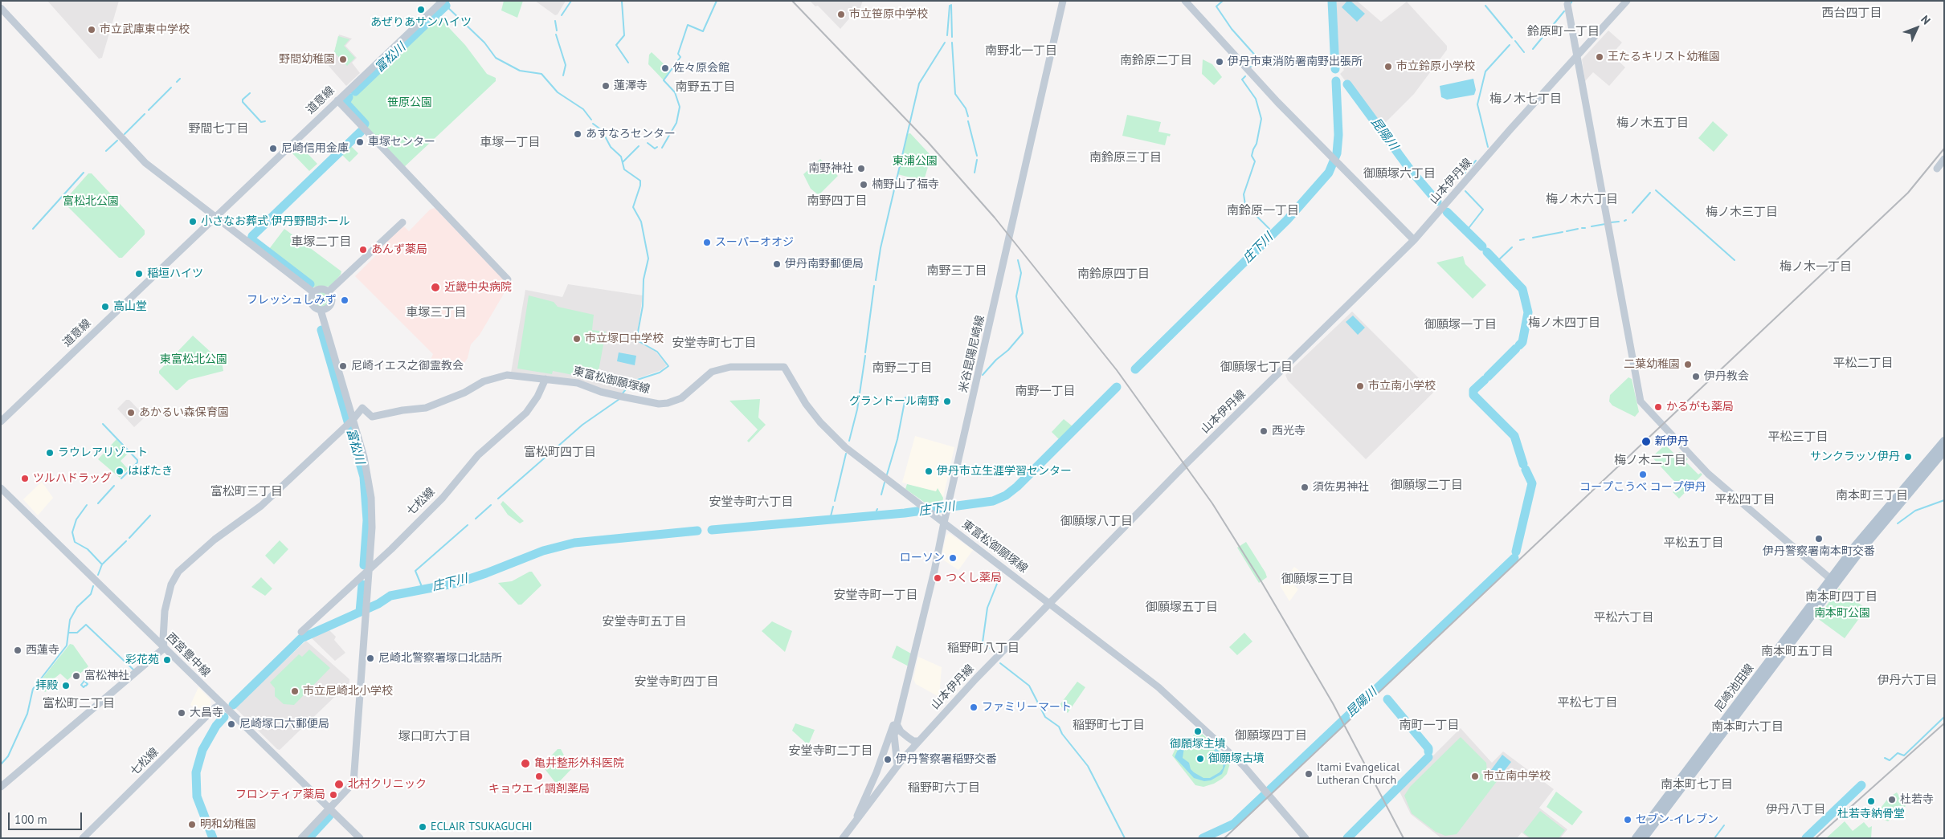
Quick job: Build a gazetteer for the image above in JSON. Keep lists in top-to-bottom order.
{
  "streets": {
    "main road": [
      "道意線",
      "山本伊丹線",
      "米谷昆陽尼崎線",
      "東富松御願塚線",
      "七松線",
      "西宮豊中線",
      "尼崎池田線"
    ]
  },
  "crossings": [
    ["山本伊丹線", "米谷昆陽尼崎線"],
    ["山本伊丹線", "東富松御願塚線"],
    ["米谷昆陽尼崎線", "東富松御願塚線"],
    ["東富松御願塚線", "七松線"],
    ["東富松御願塚線", "西宮豊中線"],
    ["七松線", "西宮豊中線"]
  ],
  "districts": [
    "西台四丁目",
    "鈴原町一丁目",
    "南野北一丁目",
    "南鈴原二丁目",
    "南野五丁目",
    "梅ノ木七丁目",
    "梅ノ木五丁目",
    "野間七丁目",
    "車塚一丁目",
    "南鈴原三丁目",
    "御願塚六丁目",
    "梅ノ木六丁目",
    "南野四丁目",
    "南鈴原一丁目",
    "梅ノ木三丁目",
    "車塚二丁目",
    "梅ノ木一丁目",
    "南野三丁目",
    "南鈴原四丁目",
    "車塚三丁目",
    "梅ノ木四丁目",
    "御願塚一丁目",
    "安堂寺町七丁目",
    "平松二丁目",
    "御願塚七丁目",
    "南野二丁目",
    "南野一丁目",
    "平松三丁目",
    "富松町四丁目",
    "梅ノ木二丁目",
    "御願塚二丁目",
    "富松町三丁目",
    "南本町三丁目",
    "平松四丁目",
    "安堂寺町六丁目",
    "御願塚八丁目",
    "平松五丁目",
    "御願塚三丁目",
    "安堂寺町一丁目",
    "南本町四丁目",
    "御願塚五丁目",
    "平松六丁目",
    "安堂寺町五丁目",
    "稲野町八丁目",
    "南本町五丁目",
    "伊丹六丁目",
    "安堂寺町四丁目",
    "平松七丁目",
    "富松町二丁目",
    "稲野町七丁目",
    "南町一丁目",
    "南本町六丁目",
    "御願塚四丁目",
    "塚口町六丁目",
    "安堂寺町二丁目",
    "南本町七丁目",
    "稲野町六丁目",
    "伊丹八丁目"
  ],
  "water": ["富松川", "昆陽川", "庄下川"],
  "parks": [
    "笹原公園",
    "東浦公園",
    "富松北公園",
    "東富松北公園",
    "南本町公園"
  ],
  "places": [
    "あぜりあサンハイツ",
    "市立笹原中学校",
    "市立武庫東中学校",
    "王たるキリスト幼稚園",
    "野間幼稚園",
    "伊丹市東消防署南野出張所",
    "市立鈴原小学校",
    "佐々原会館",
    "蓮澤寺",
    "あすなろセンター",
    "車塚センター",
    "尼崎信用金庫",
    "南野神社",
    "楠野山了福寺",
    "小さなお葬式 伊丹野間ホール",
    "スーパーオオジ",
    "あんず薬局",
    "伊丹南野郵便局",
    "稲垣ハイツ",
    "近畿中央病院",
    "フレッシュしみず",
    "高山堂",
    "市立塚口中学校",
    "二葉幼稚園",
    "尼崎イエス之御霊教会",
    "伊丹教会",
    "市立南小学校",
    "グランドール南野",
    "かるがも薬局",
    "あかるい森保育園",
    "西光寺",
    "新伊丹",
    "ラウレアリゾート",
    "サンクラッソ伊丹",
    "はばたき",
    "伊丹市立生涯学習センター",
    "コープこうべ コープ伊丹",
    "ツルハドラッグ",
    "須佐男神社",
    "伊丹警察署南本町交番",
    "ローソン",
    "つくし薬局",
    "西蓮寺",
    "尼崎北警察署塚口北詰所",
    "彩花苑",
    "富松神社",
    "拝殿",
    "市立尼崎北小学校",
    "ファミリーマート",
    "大昌寺",
    "尼崎塚口六郵便局",
    "御願塚主墳",
    "御願塚古墳",
    "伊丹警察署稲野交番",
    "亀井整形外科医院",
    "Itami Evangelical Lutheran Church",
    "キョウエイ調剤薬局",
    "市立南中学校",
    "北村クリニック",
    "フロンティア薬局",
    "杜若寺",
    "杜若寺納骨堂",
    "セブン-イレブン",
    "明和幼稚園",
    "ECLAIR TSUKAGUCHI"
  ],
  "scale_bar": "100 m",
  "north": "top right"
}
